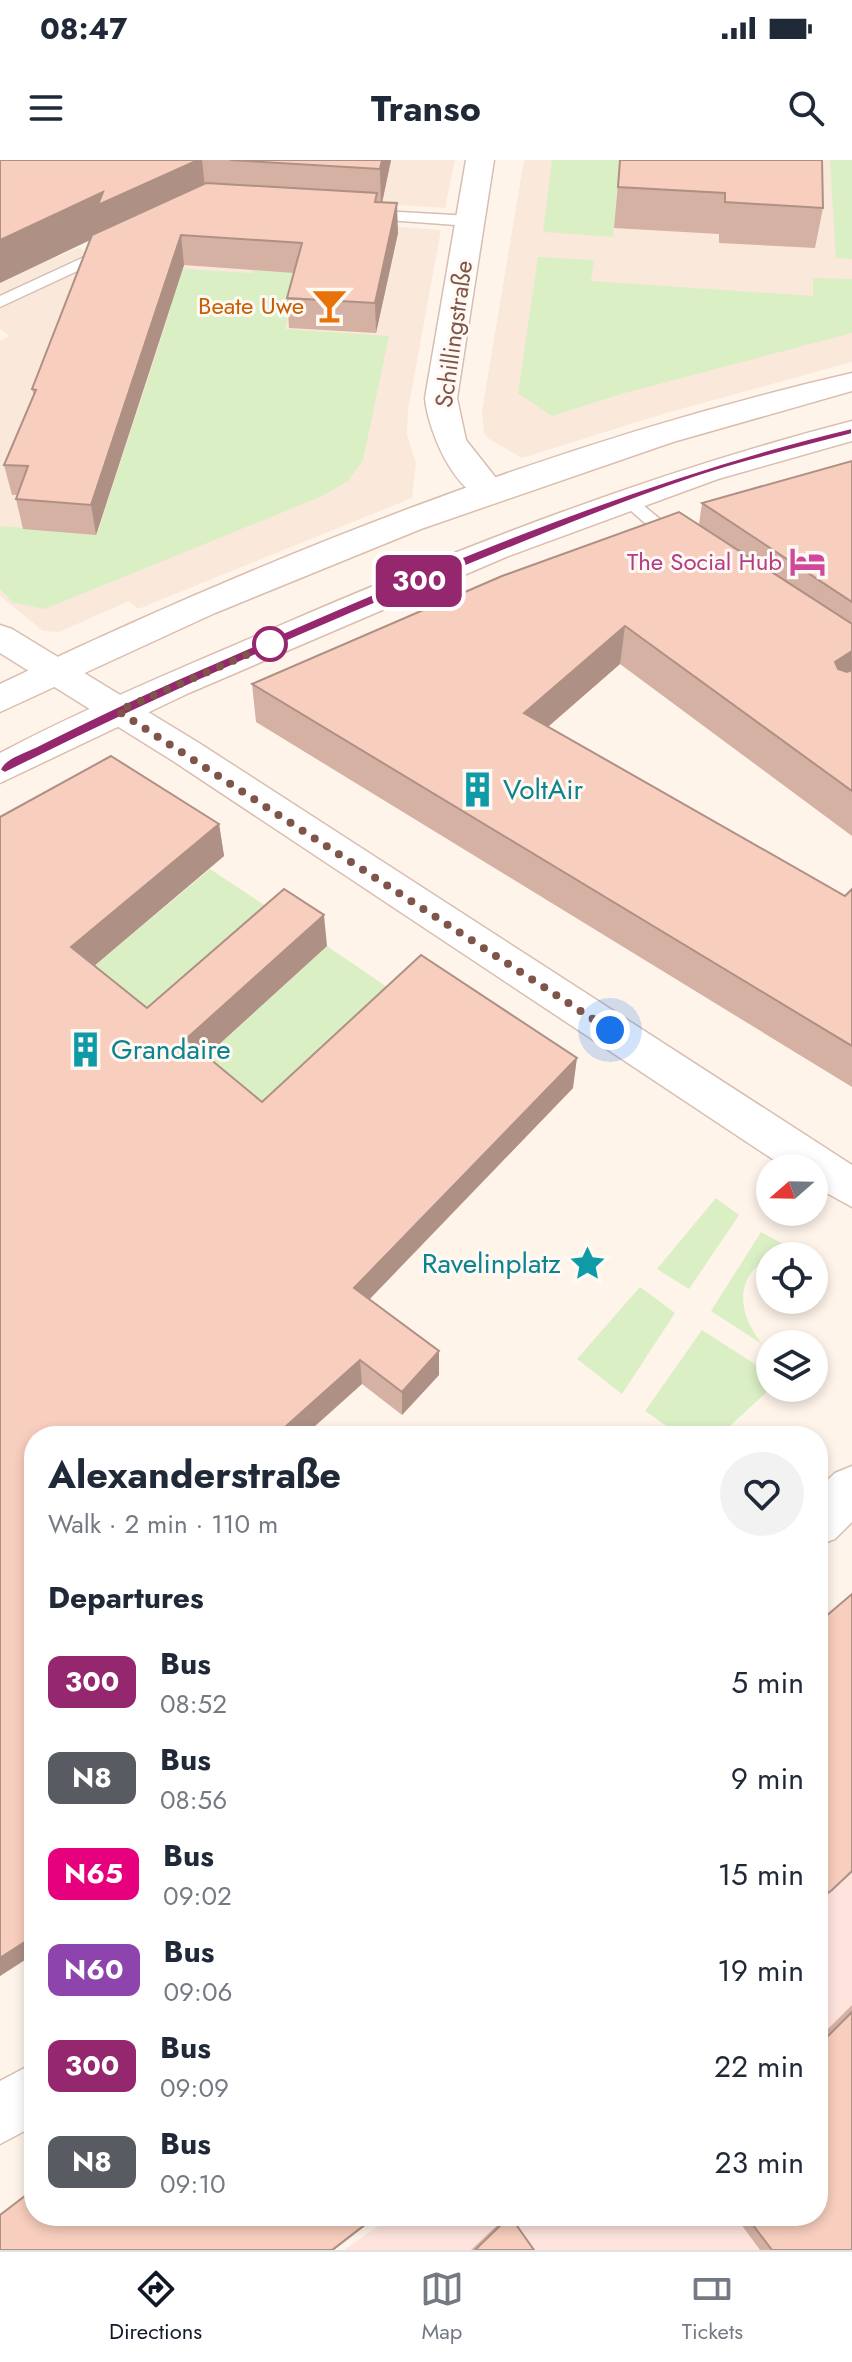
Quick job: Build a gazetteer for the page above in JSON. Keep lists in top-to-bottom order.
{
  "streets": {
    "main road": ["Schillingstraße"]
  },
  "places": {
    "bar": ["Beate Uwe"],
    "hotel": ["The Social Hub"],
    "building": ["VoltAir", "Grandaire"],
    "place": ["Ravelinplatz"]
  },
  "lines": ["bus line 300"],
  "north": "left",
  "page": {
    "status": "08:47",
    "header": "Transo",
    "on_map": "300",
    "heading": [
      ["Alexanderstraße", "Walk · 2 min · 110 m"],
      "Departures"
    ],
    "list": [
      {
        "mark": "300",
        "name": "Bus",
        "note": "08:52",
        "value": "5 min"
      },
      {
        "mark": "N8",
        "name": "Bus",
        "note": "08:56",
        "value": "9 min"
      },
      {
        "mark": "N65",
        "name": "Bus",
        "note": "09:02",
        "value": "15 min"
      },
      {
        "mark": "N60",
        "name": "Bus",
        "note": "09:06",
        "value": "19 min"
      },
      {
        "mark": "300",
        "name": "Bus",
        "note": "09:09",
        "value": "22 min"
      },
      {
        "mark": "N8",
        "name": "Bus",
        "note": "09:10",
        "value": "23 min"
      }
    ],
    "tabs": ["Directions", "Map", "Tickets"]
  }
}
